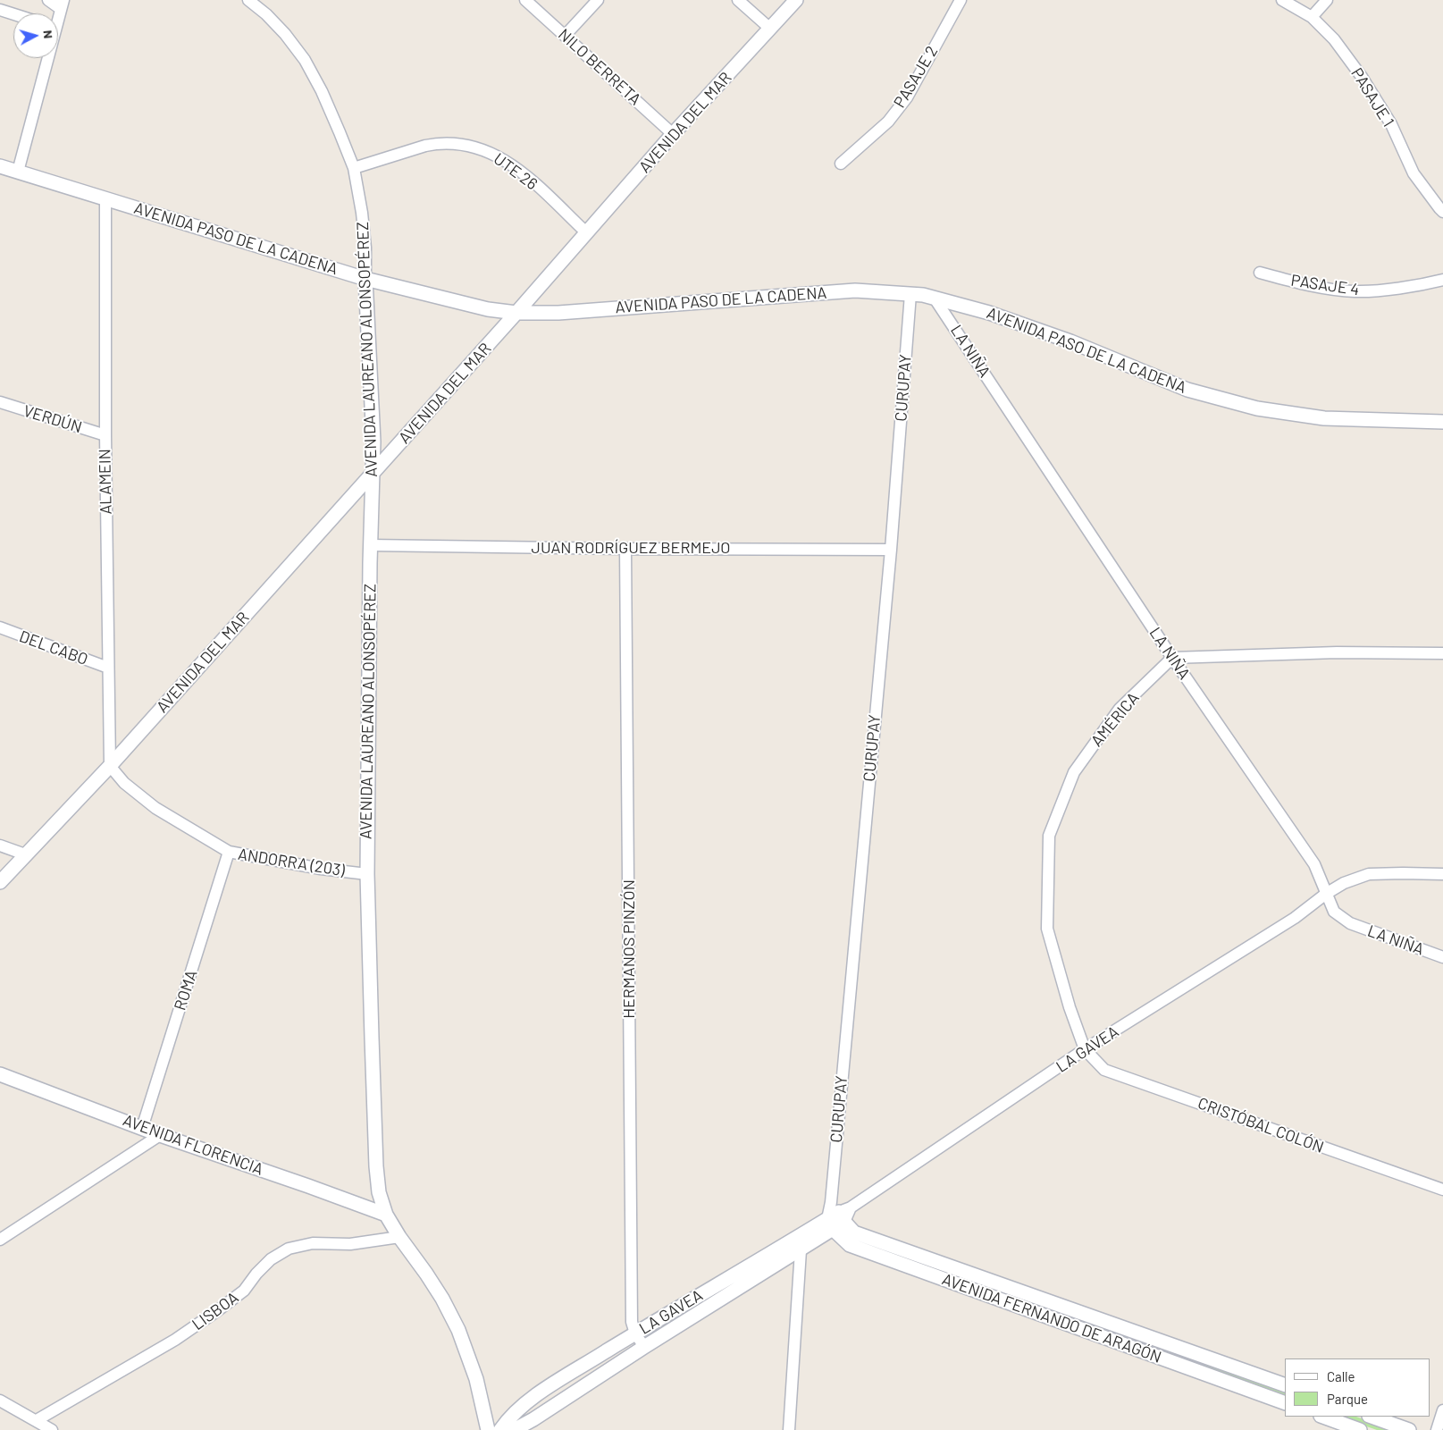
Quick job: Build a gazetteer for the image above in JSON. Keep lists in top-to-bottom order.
{
  "streets": {
    "street": [
      "NILO BERRETA",
      "PASAJE 2",
      "PASAJE 1",
      "AVENIDA DEL MAR",
      "UTE 26",
      "AVENIDA PASO DE LA CADENA",
      "PASAJE 4",
      "AVENIDA LAUREANO ALONSOPÉREZ",
      "LA NIÑA",
      "CURUPAY",
      "VERDÚN",
      "ALAMEIN",
      "JUAN RODRÍGUEZ BERMEJO",
      "DEL CABO",
      "AMÉRICA",
      "ANDORRA (203)",
      "HERMANOS PINZÓN",
      "ROMA",
      "LA GAVEA",
      "CRISTÓBAL COLÓN",
      "AVENIDA FLORENCIA",
      "LISBOA",
      "AVENIDA FERNANDO DE ARAGÓN"
    ]
  },
  "crossings": [
    ["NILO BERRETA", "AVENIDA DEL MAR"],
    ["AVENIDA DEL MAR", "UTE 26"],
    ["AVENIDA DEL MAR", "AVENIDA PASO DE LA CADENA"],
    ["AVENIDA DEL MAR", "AVENIDA LAUREANO ALONSOPÉREZ"],
    ["AVENIDA DEL MAR", "ALAMEIN"],
    ["AVENIDA DEL MAR", "ANDORRA (203)"],
    ["UTE 26", "AVENIDA LAUREANO ALONSOPÉREZ"],
    ["AVENIDA PASO DE LA CADENA", "AVENIDA LAUREANO ALONSOPÉREZ"],
    ["AVENIDA PASO DE LA CADENA", "LA NIÑA"],
    ["AVENIDA PASO DE LA CADENA", "CURUPAY"],
    ["AVENIDA PASO DE LA CADENA", "ALAMEIN"],
    ["AVENIDA LAUREANO ALONSOPÉREZ", "JUAN RODRÍGUEZ BERMEJO"],
    ["AVENIDA LAUREANO ALONSOPÉREZ", "ANDORRA (203)"],
    ["AVENIDA LAUREANO ALONSOPÉREZ", "AVENIDA FLORENCIA"],
    ["AVENIDA LAUREANO ALONSOPÉREZ", "LISBOA"],
    ["LA NIÑA", "AMÉRICA"],
    ["LA NIÑA", "LA GAVEA"],
    ["CURUPAY", "JUAN RODRÍGUEZ BERMEJO"],
    ["CURUPAY", "LA GAVEA"],
    ["CURUPAY", "AVENIDA FERNANDO DE ARAGÓN"],
    ["VERDÚN", "ALAMEIN"],
    ["ALAMEIN", "DEL CABO"],
    ["ALAMEIN", "ANDORRA (203)"],
    ["JUAN RODRÍGUEZ BERMEJO", "HERMANOS PINZÓN"],
    ["AMÉRICA", "LA GAVEA"],
    ["AMÉRICA", "CRISTÓBAL COLÓN"],
    ["ANDORRA (203)", "ROMA"],
    ["HERMANOS PINZÓN", "LA GAVEA"],
    ["ROMA", "AVENIDA FLORENCIA"],
    ["LA GAVEA", "CRISTÓBAL COLÓN"],
    ["LA GAVEA", "AVENIDA FERNANDO DE ARAGÓN"]
  ],
  "legend": ["Calle", "Parque"],
  "north": "right"
}
